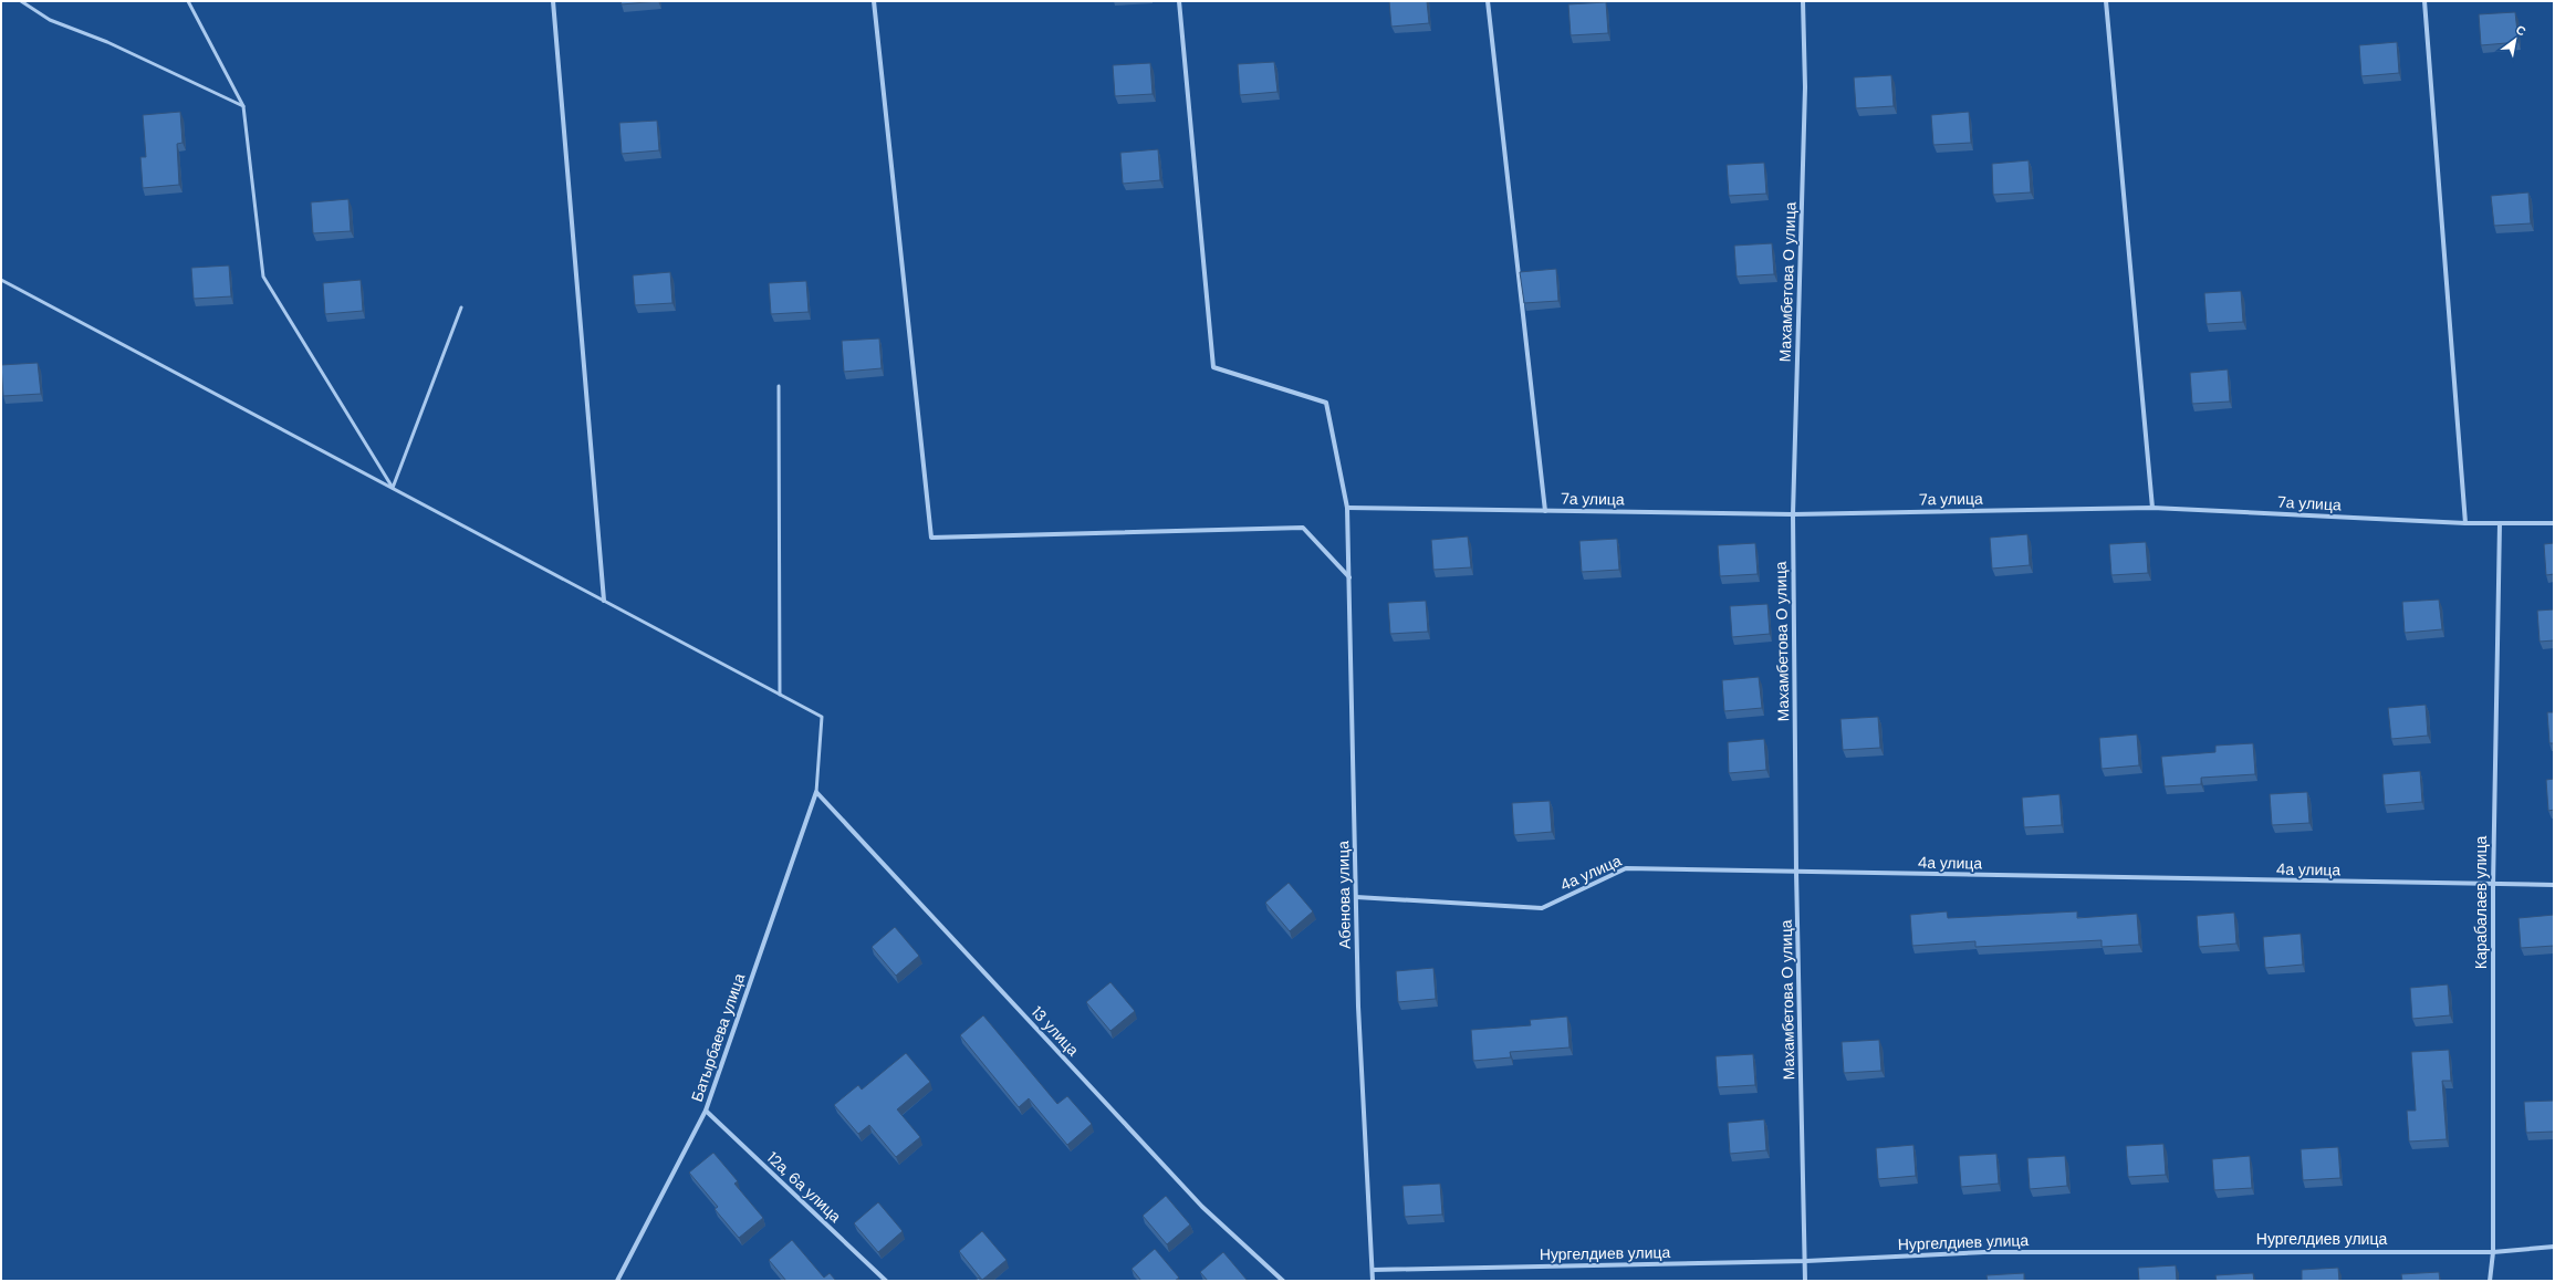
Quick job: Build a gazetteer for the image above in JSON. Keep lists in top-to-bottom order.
{
  "streets": {
    "street": [
      "Махамбетова О улица",
      "7а улица",
      "4а улица",
      "Абенова улица",
      "Карабалаев улица",
      "13 улица",
      "Батырбаева улица",
      "12а, 6а улица",
      "Нургелдиев улица"
    ]
  },
  "crossings": [
    ["Махамбетова О улица", "7а улица"],
    ["Махамбетова О улица", "4а улица"],
    ["Махамбетова О улица", "Нургелдиев улица"],
    ["7а улица", "Абенова улица"],
    ["7а улица", "Карабалаев улица"],
    ["4а улица", "Абенова улица"],
    ["4а улица", "Карабалаев улица"],
    ["Абенова улица", "Нургелдиев улица"],
    ["Карабалаев улица", "Нургелдиев улица"],
    ["13 улица", "Батырбаева улица"],
    ["Батырбаева улица", "12а, 6а улица"]
  ],
  "north": "top right"
}
